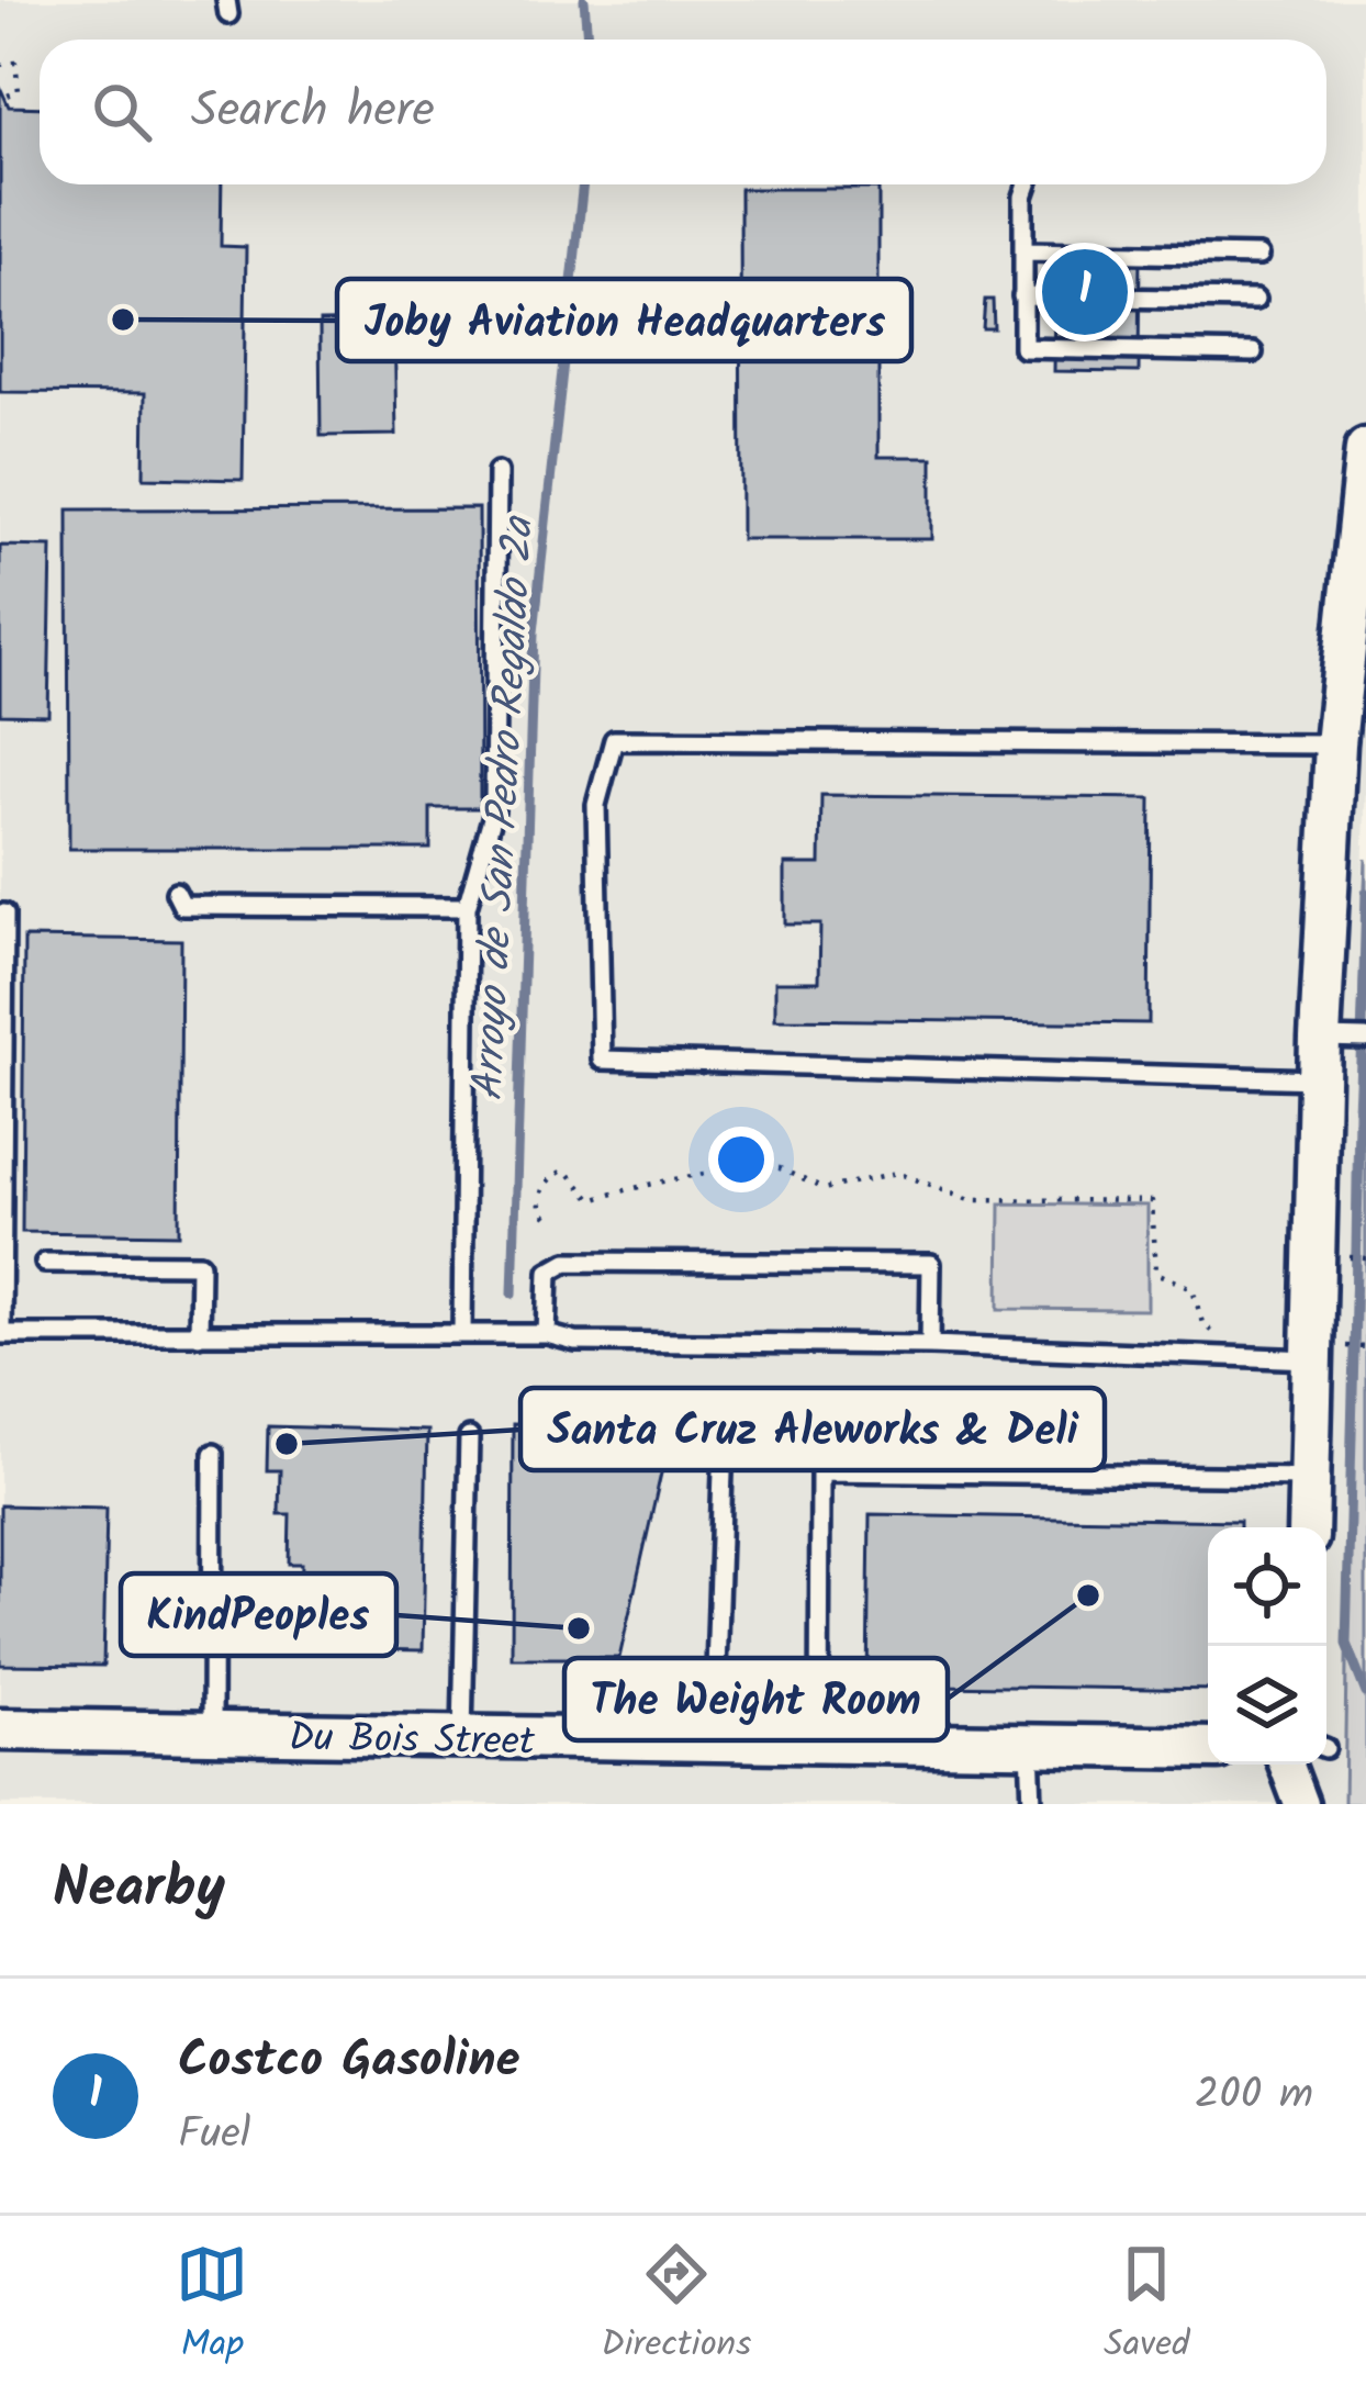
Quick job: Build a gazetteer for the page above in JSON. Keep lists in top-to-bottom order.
{
  "streets": {
    "street": ["Du Bois Street"]
  },
  "water": ["Arroyo de San Pedro Regaldo 2a"],
  "places": [
    "Joby Aviation Headquarters",
    "Santa Cruz Aleworks & Deli",
    "The Weight Room",
    "KindPeoples"
  ],
  "page": {
    "search": "Search here",
    "pins": "1",
    "heading": "Nearby",
    "list": [
      {
        "mark": "1",
        "name": "Costco Gasoline",
        "note": "Fuel",
        "value": "200 m"
      }
    ],
    "nav": ["Map", "Directions", "Saved"]
  }
}
